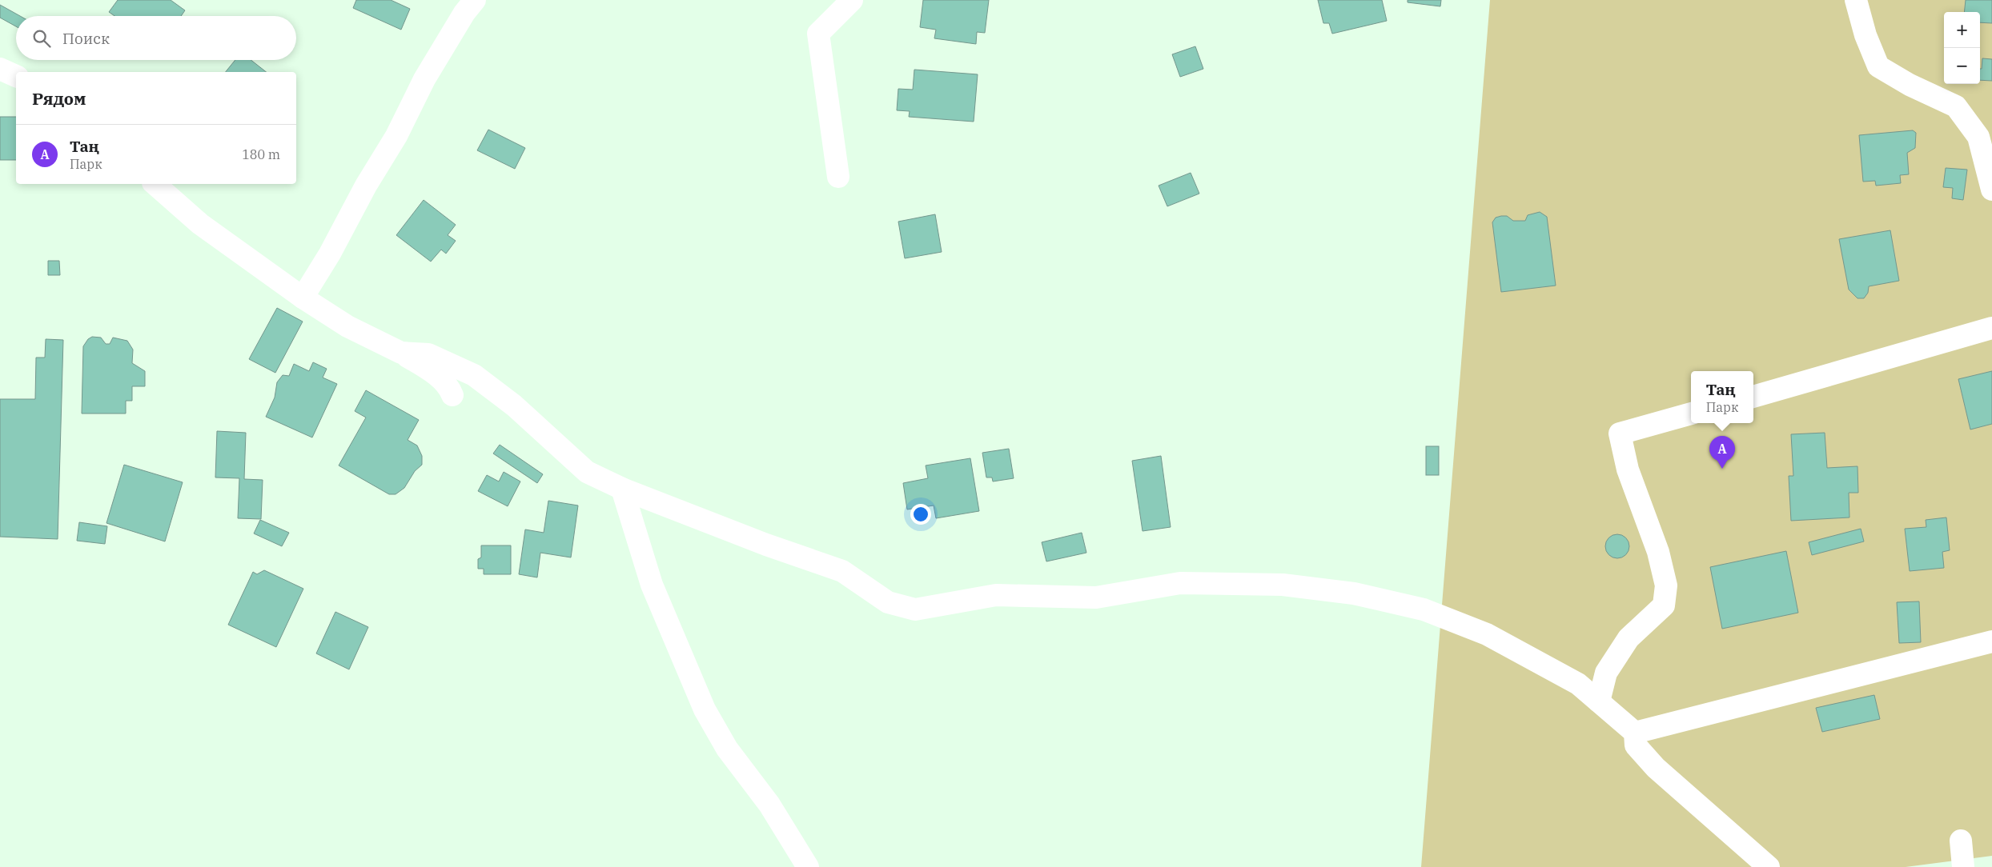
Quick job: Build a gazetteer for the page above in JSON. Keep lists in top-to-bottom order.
{
  "page": {
    "map_buttons": ["+", "−"],
    "search": "Поиск",
    "heading": "Рядом",
    "list": [
      {
        "mark": "A",
        "name": "Таң",
        "note": "Парк",
        "value": "180 m"
      }
    ],
    "popup": ["Таң", "Парк"],
    "pins": "A"
  }
}
